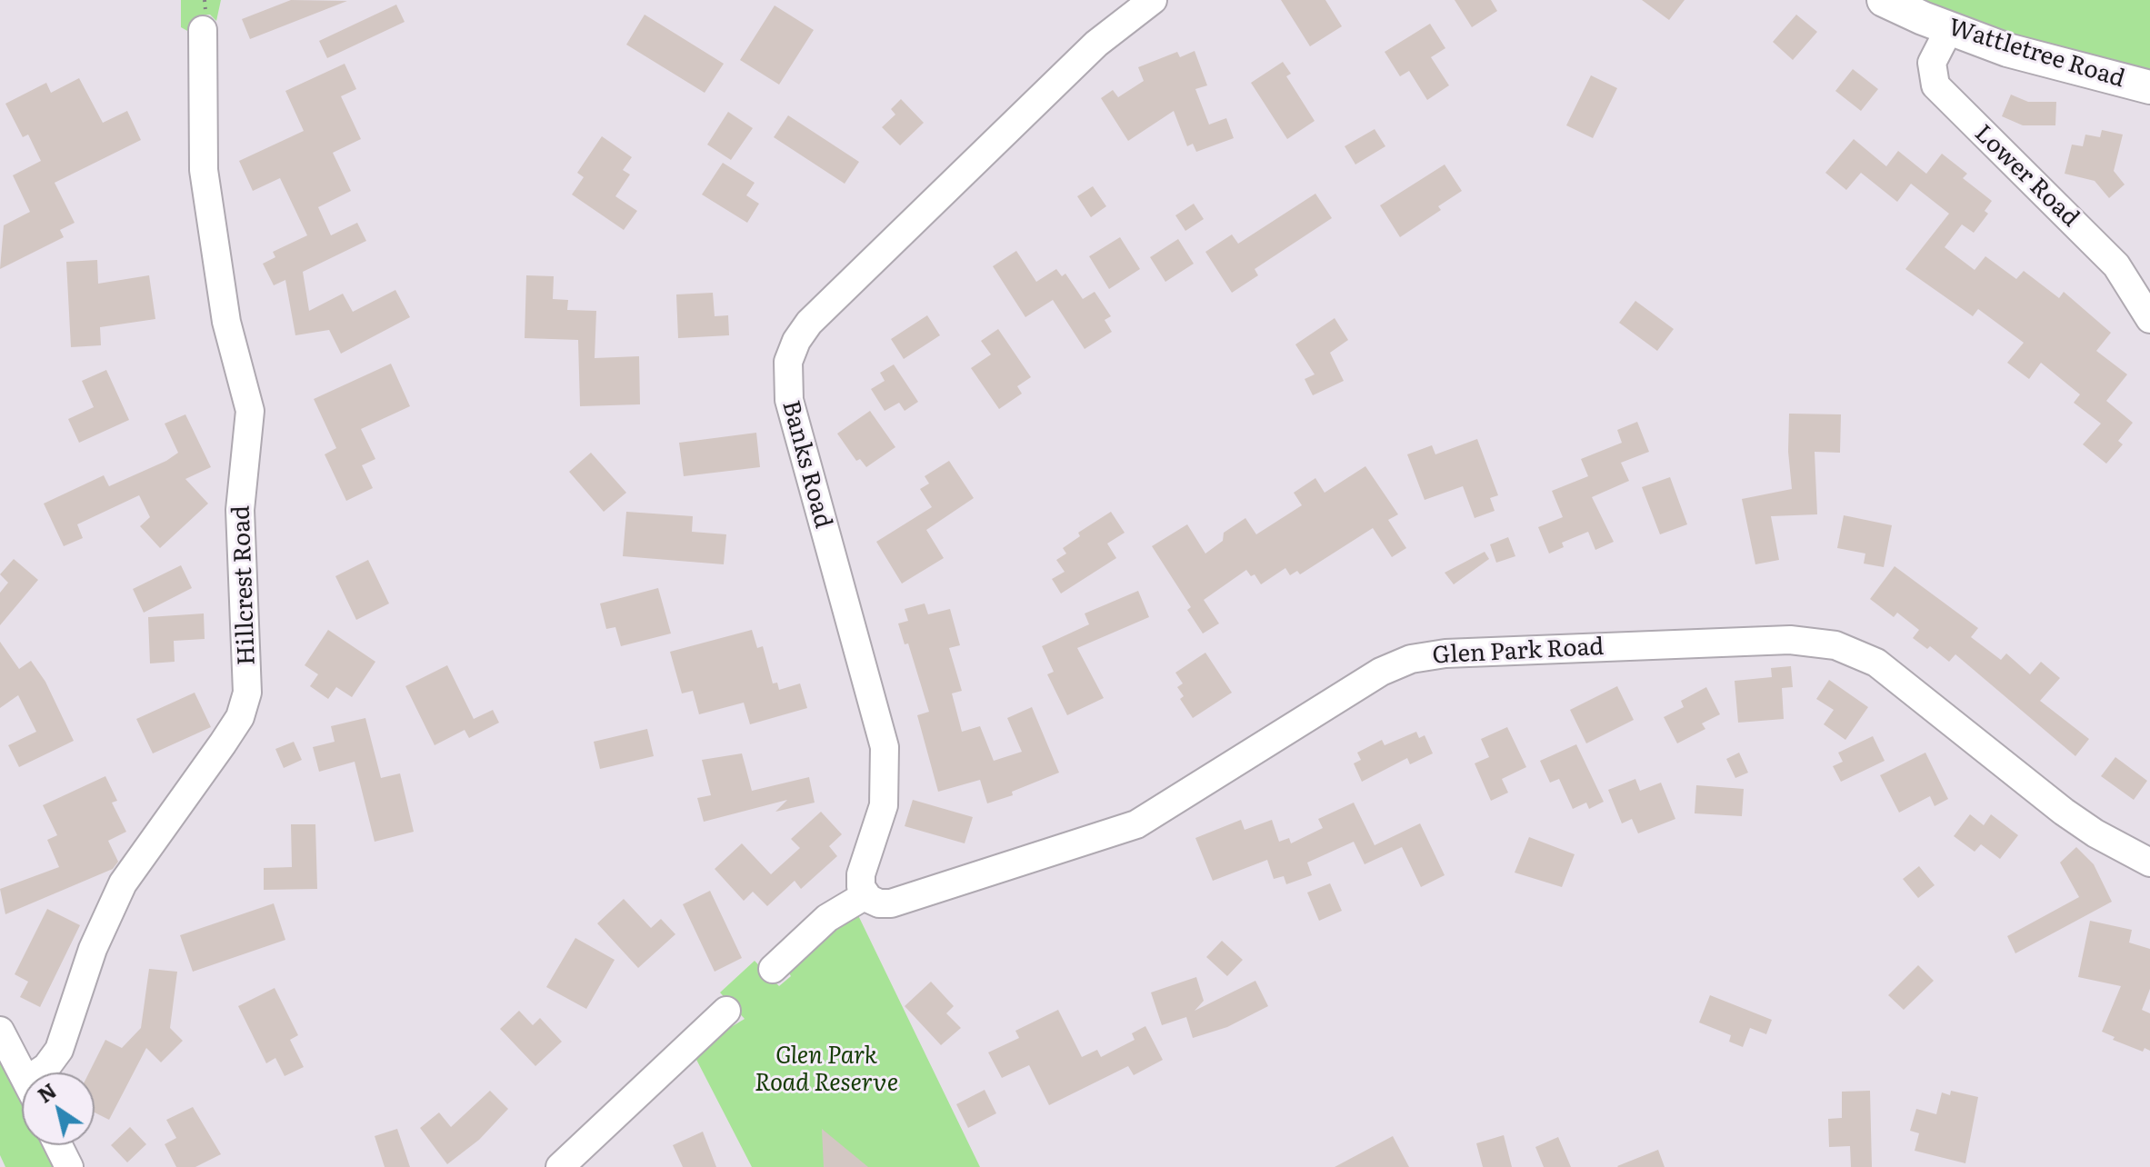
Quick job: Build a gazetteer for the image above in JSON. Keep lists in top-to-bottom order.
{
  "streets": {
    "main road": ["Wattletree Road"],
    "street": [
      "Lower Road",
      "Banks Road",
      "Hillcrest Road",
      "Glen Park Road"
    ]
  },
  "crossings": [
    ["Wattletree Road", "Lower Road"],
    ["Banks Road", "Glen Park Road"]
  ],
  "parks": ["Glen Park Road Reserve"],
  "north": "top left"
}
